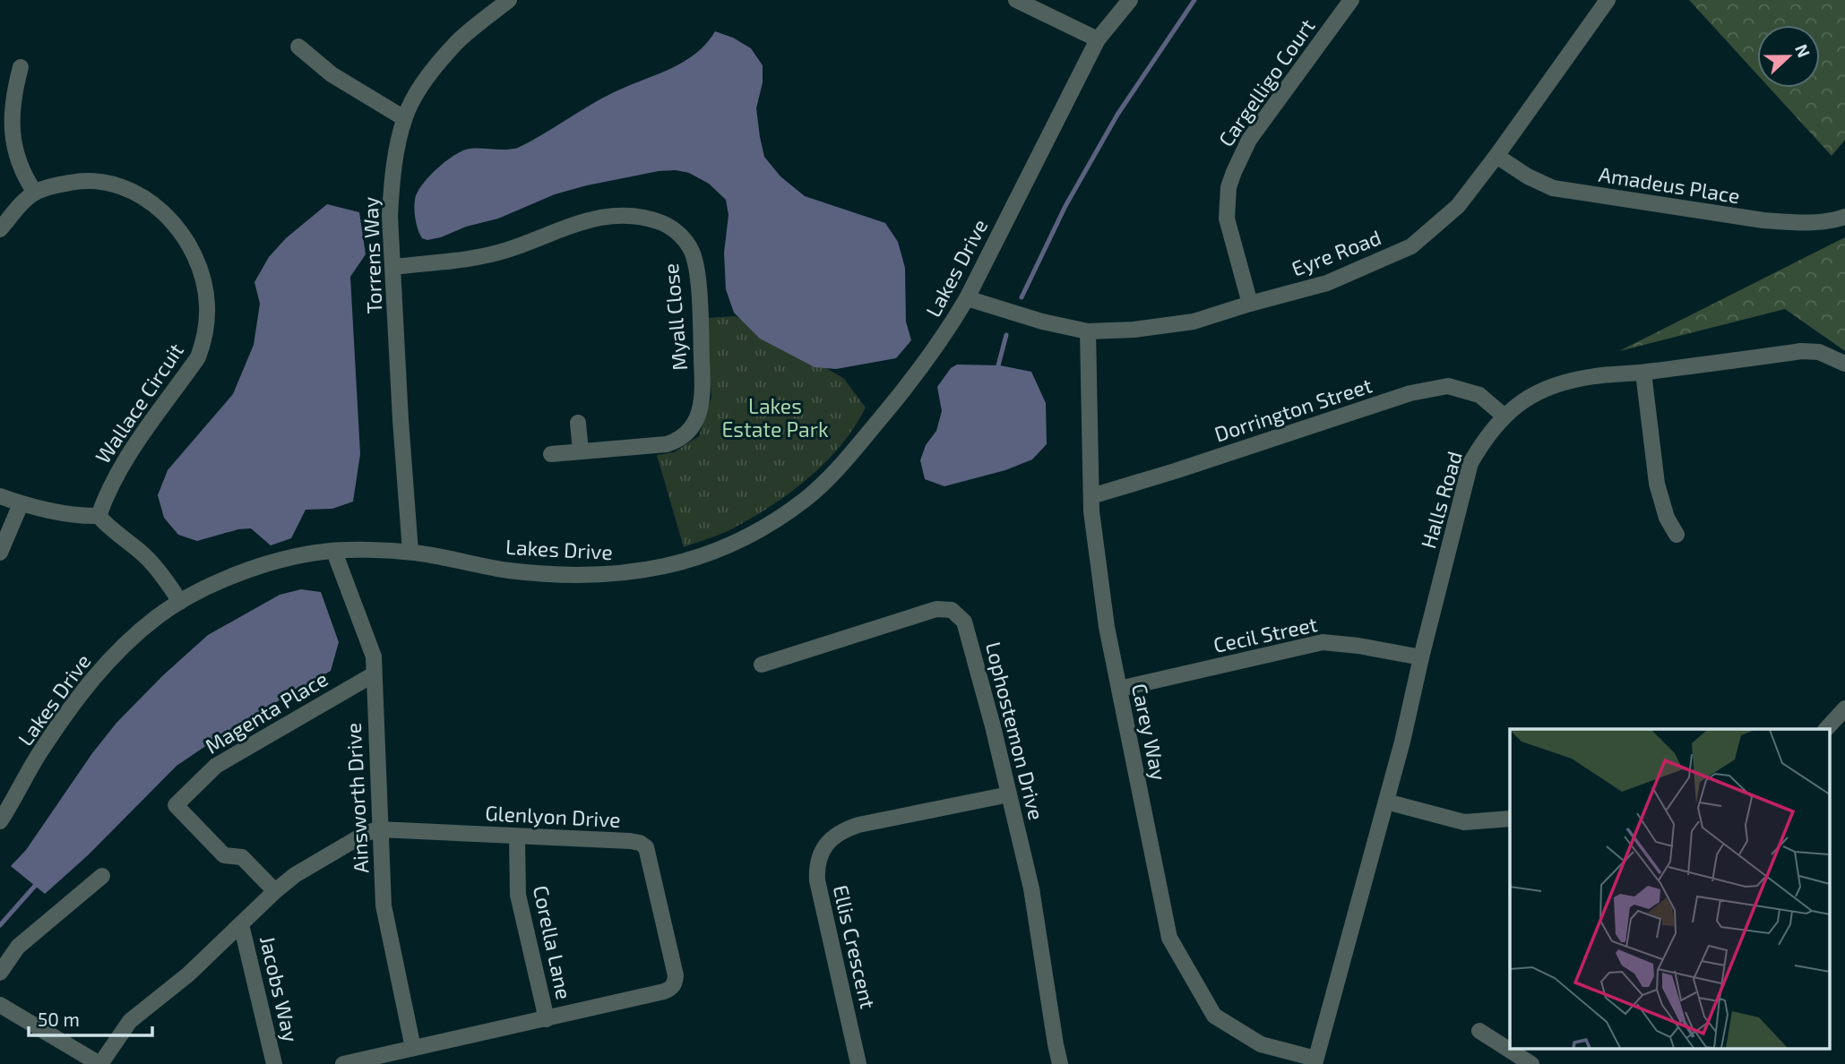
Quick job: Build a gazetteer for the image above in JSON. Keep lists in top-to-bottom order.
{
  "streets": {
    "street": [
      "Cargelligo Court",
      "Amadeus Place",
      "Eyre Road",
      "Torrens Way",
      "Lakes Drive",
      "Myall Close",
      "Wallace Circuit",
      "Dorrington Street",
      "Halls Road",
      "Cecil Street",
      "Magenta Place",
      "Lophostemon Drive",
      "Carey Way",
      "Ainsworth Drive",
      "Glenlyon Drive",
      "Corella Lane",
      "Ellis Crescent",
      "Jacobs Way"
    ]
  },
  "crossings": [
    ["Cargelligo Court", "Eyre Road"],
    ["Amadeus Place", "Eyre Road"],
    ["Eyre Road", "Lakes Drive"],
    ["Eyre Road", "Carey Way"],
    ["Torrens Way", "Lakes Drive"],
    ["Torrens Way", "Myall Close"],
    ["Lakes Drive", "Ainsworth Drive"],
    ["Dorrington Street", "Halls Road"],
    ["Dorrington Street", "Carey Way"],
    ["Halls Road", "Cecil Street"],
    ["Halls Road", "Carey Way"],
    ["Cecil Street", "Carey Way"],
    ["Magenta Place", "Ainsworth Drive"],
    ["Magenta Place", "Glenlyon Drive"],
    ["Lophostemon Drive", "Ellis Crescent"],
    ["Ainsworth Drive", "Glenlyon Drive"],
    ["Glenlyon Drive", "Corella Lane"],
    ["Glenlyon Drive", "Jacobs Way"]
  ],
  "parks": ["Lakes Estate Park"],
  "scale_bar": "50 m",
  "north": "right"
}
